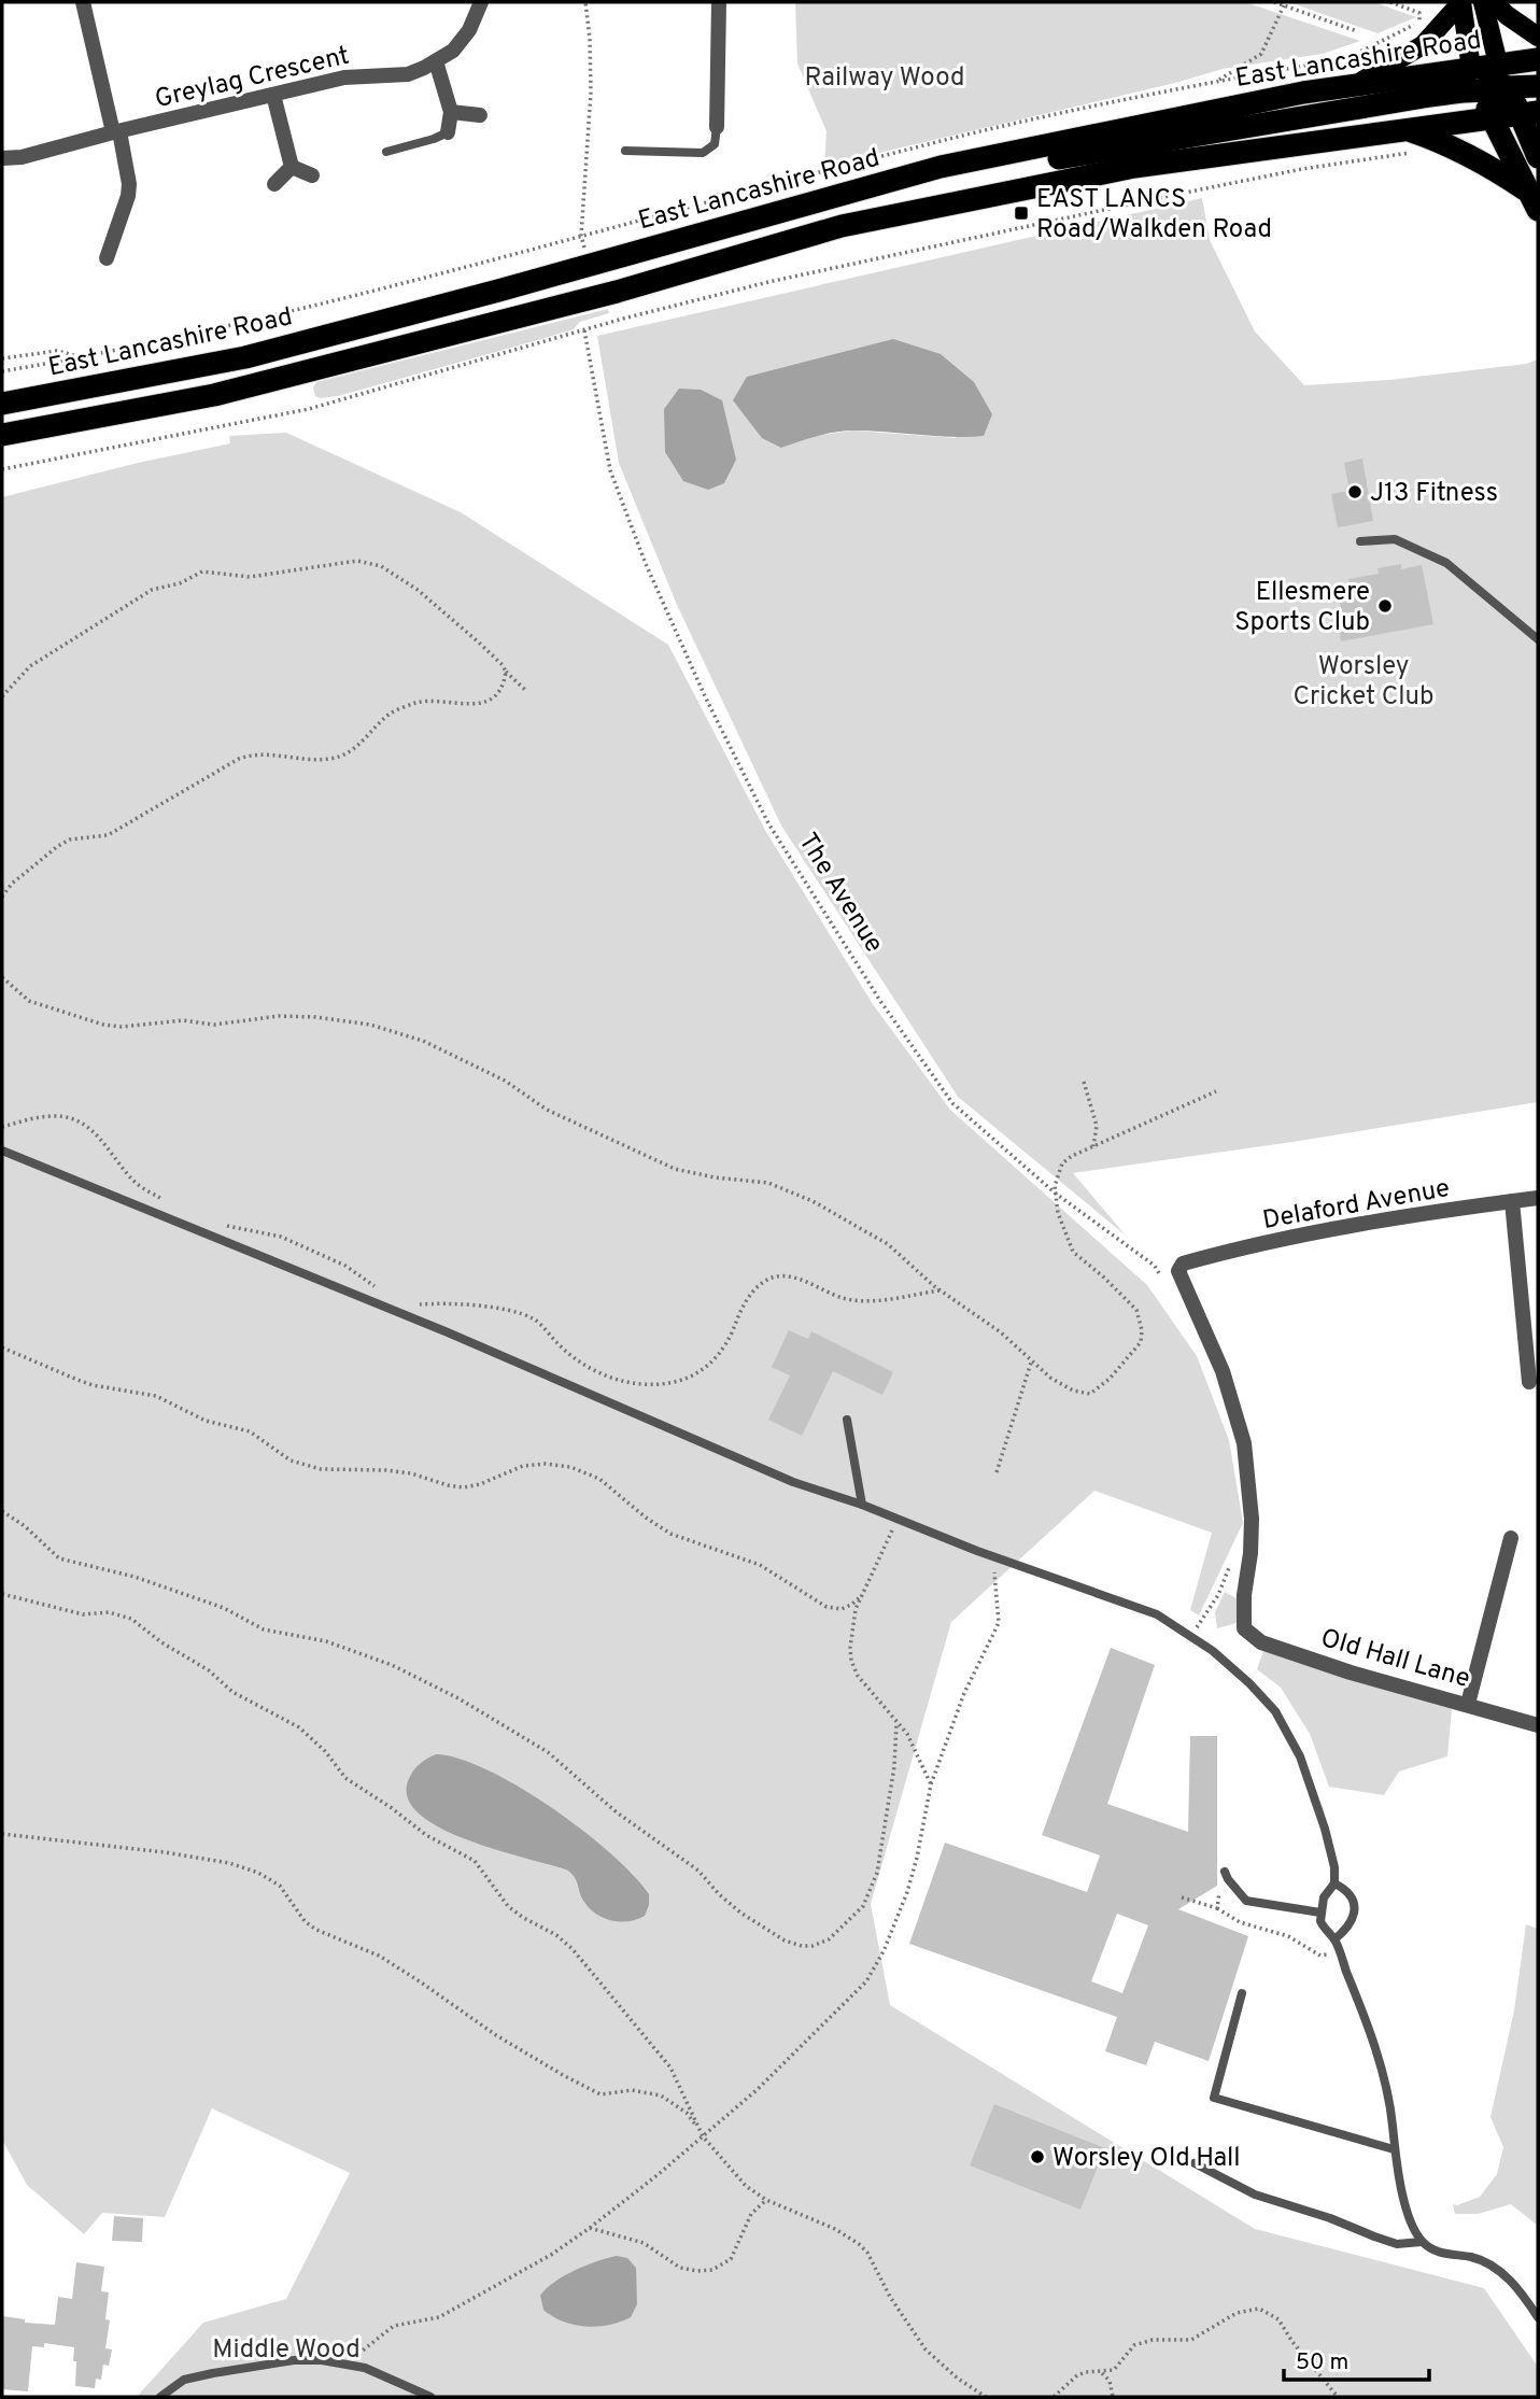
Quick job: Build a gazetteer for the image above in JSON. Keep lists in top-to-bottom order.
{
  "streets": {
    "highway": ["East Lancashire Road"],
    "street": ["Greylag Crescent", "Delaford Avenue", "Old Hall Lane"],
    "path": ["The Avenue"]
  },
  "crossings": [
    ["Delaford Avenue", "Old Hall Lane"]
  ],
  "parks": ["Railway Wood", "Worsley Cricket Club", "Middle Wood"],
  "places": {
    "transit": ["EAST LANCS Road/Walkden Road"],
    "other": ["J13 Fitness", "Ellesmere Sports Club", "Worsley Old Hall"]
  },
  "scale_bar": "50 m"
}
